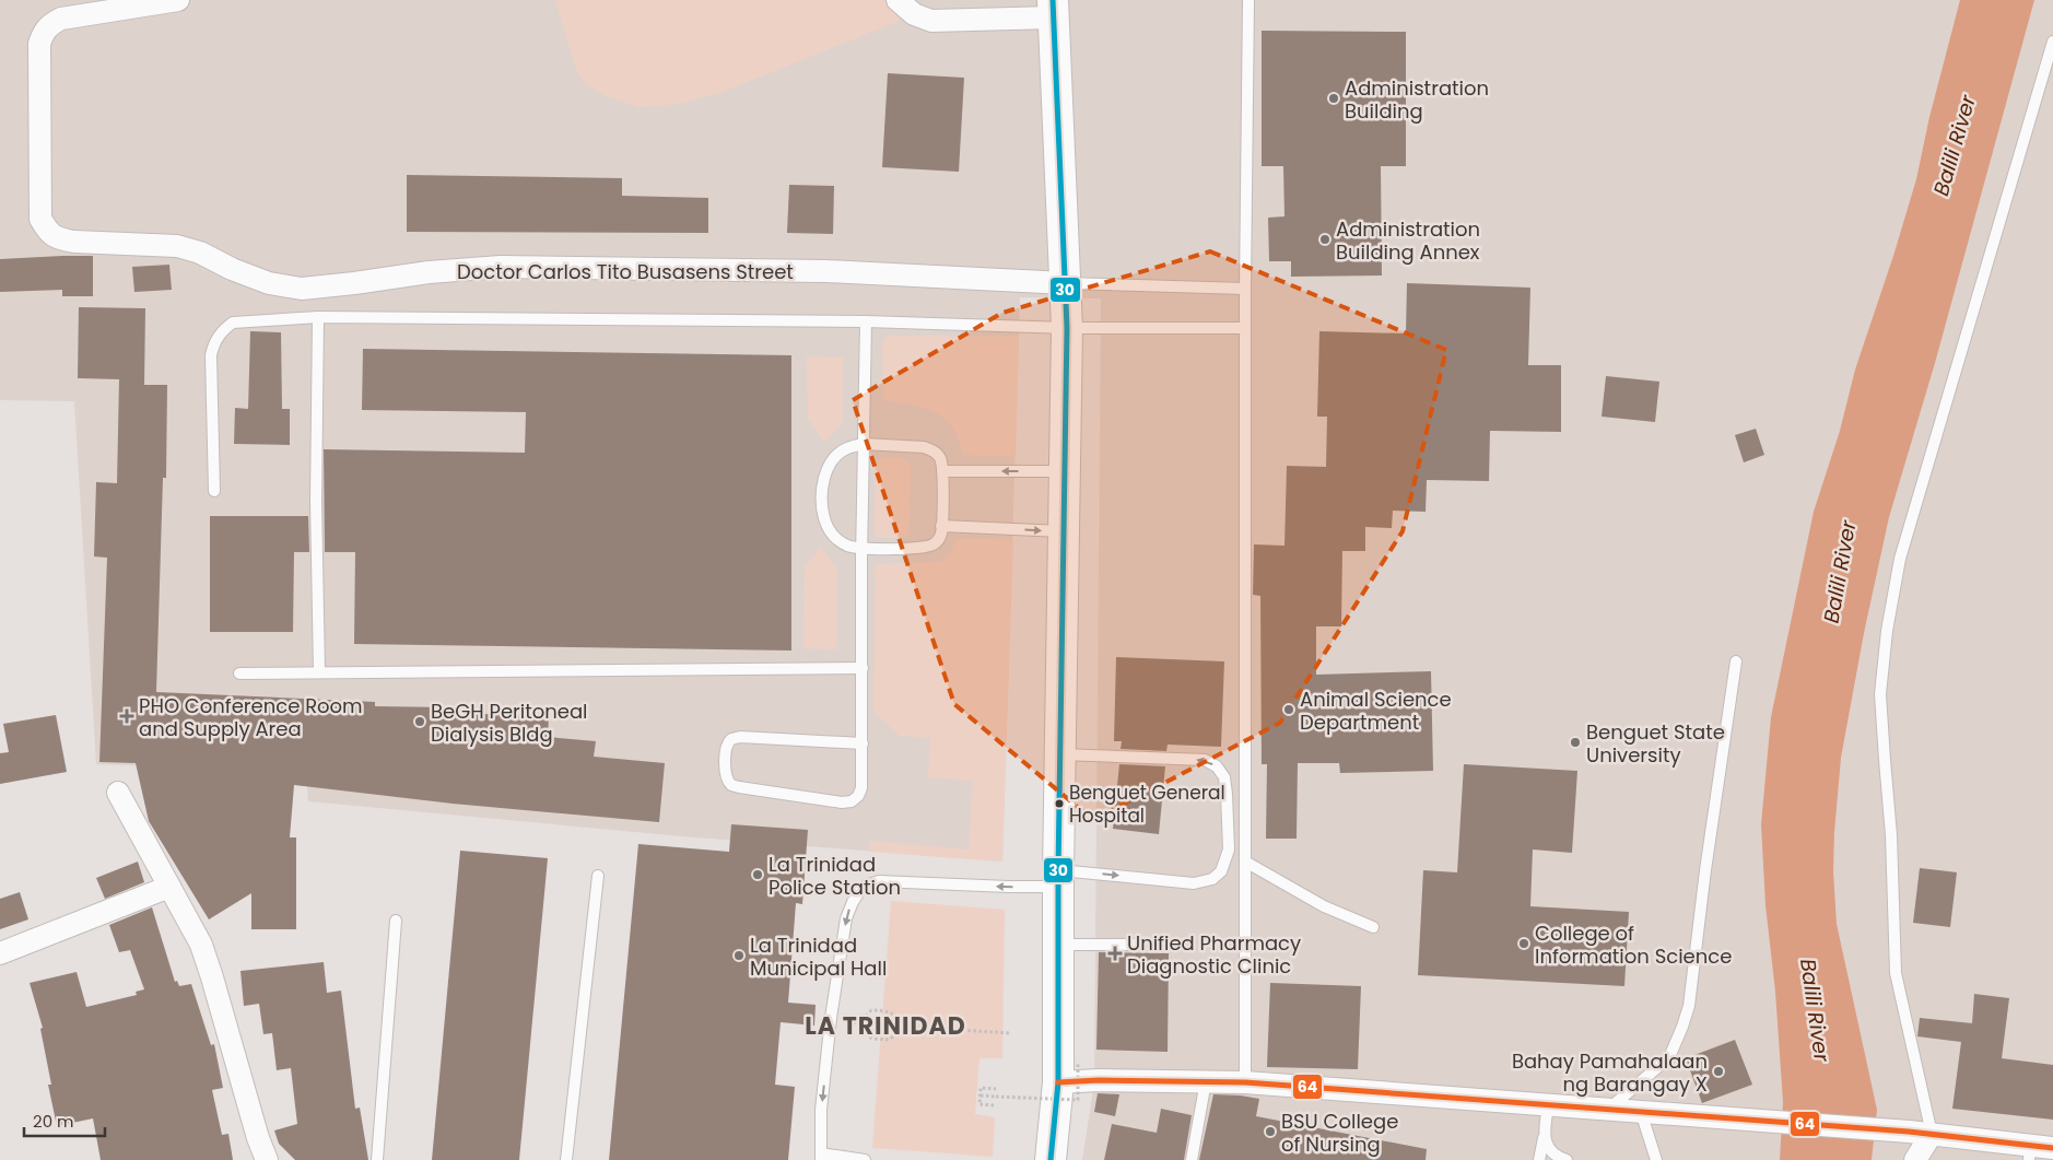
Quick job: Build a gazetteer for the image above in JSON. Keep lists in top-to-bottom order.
{
  "streets": {
    "street": ["Doctor Carlos Tito Busasens Street"]
  },
  "districts": ["LA TRINIDAD"],
  "water": ["Balili River"],
  "places": {
    "other": [
      "Administration Building",
      "Administration Building Annex",
      "Animal Science Department",
      "BeGH Peritoneal Dialysis Bldg",
      "Benguet State University",
      "Benguet General Hospital",
      "La Trinidad Police Station",
      "College of Information Science",
      "La Trinidad Municipal Hall",
      "Bahay Pamahalaan ng Barangay X",
      "BSU College of Nursing"
    ],
    "health": ["PHO Conference Room and Supply Area", "Unified Pharmacy Diagnostic Clinic"]
  },
  "lines": ["transit line 30", "transit line 64"],
  "scale_bar": "20 m"
}
